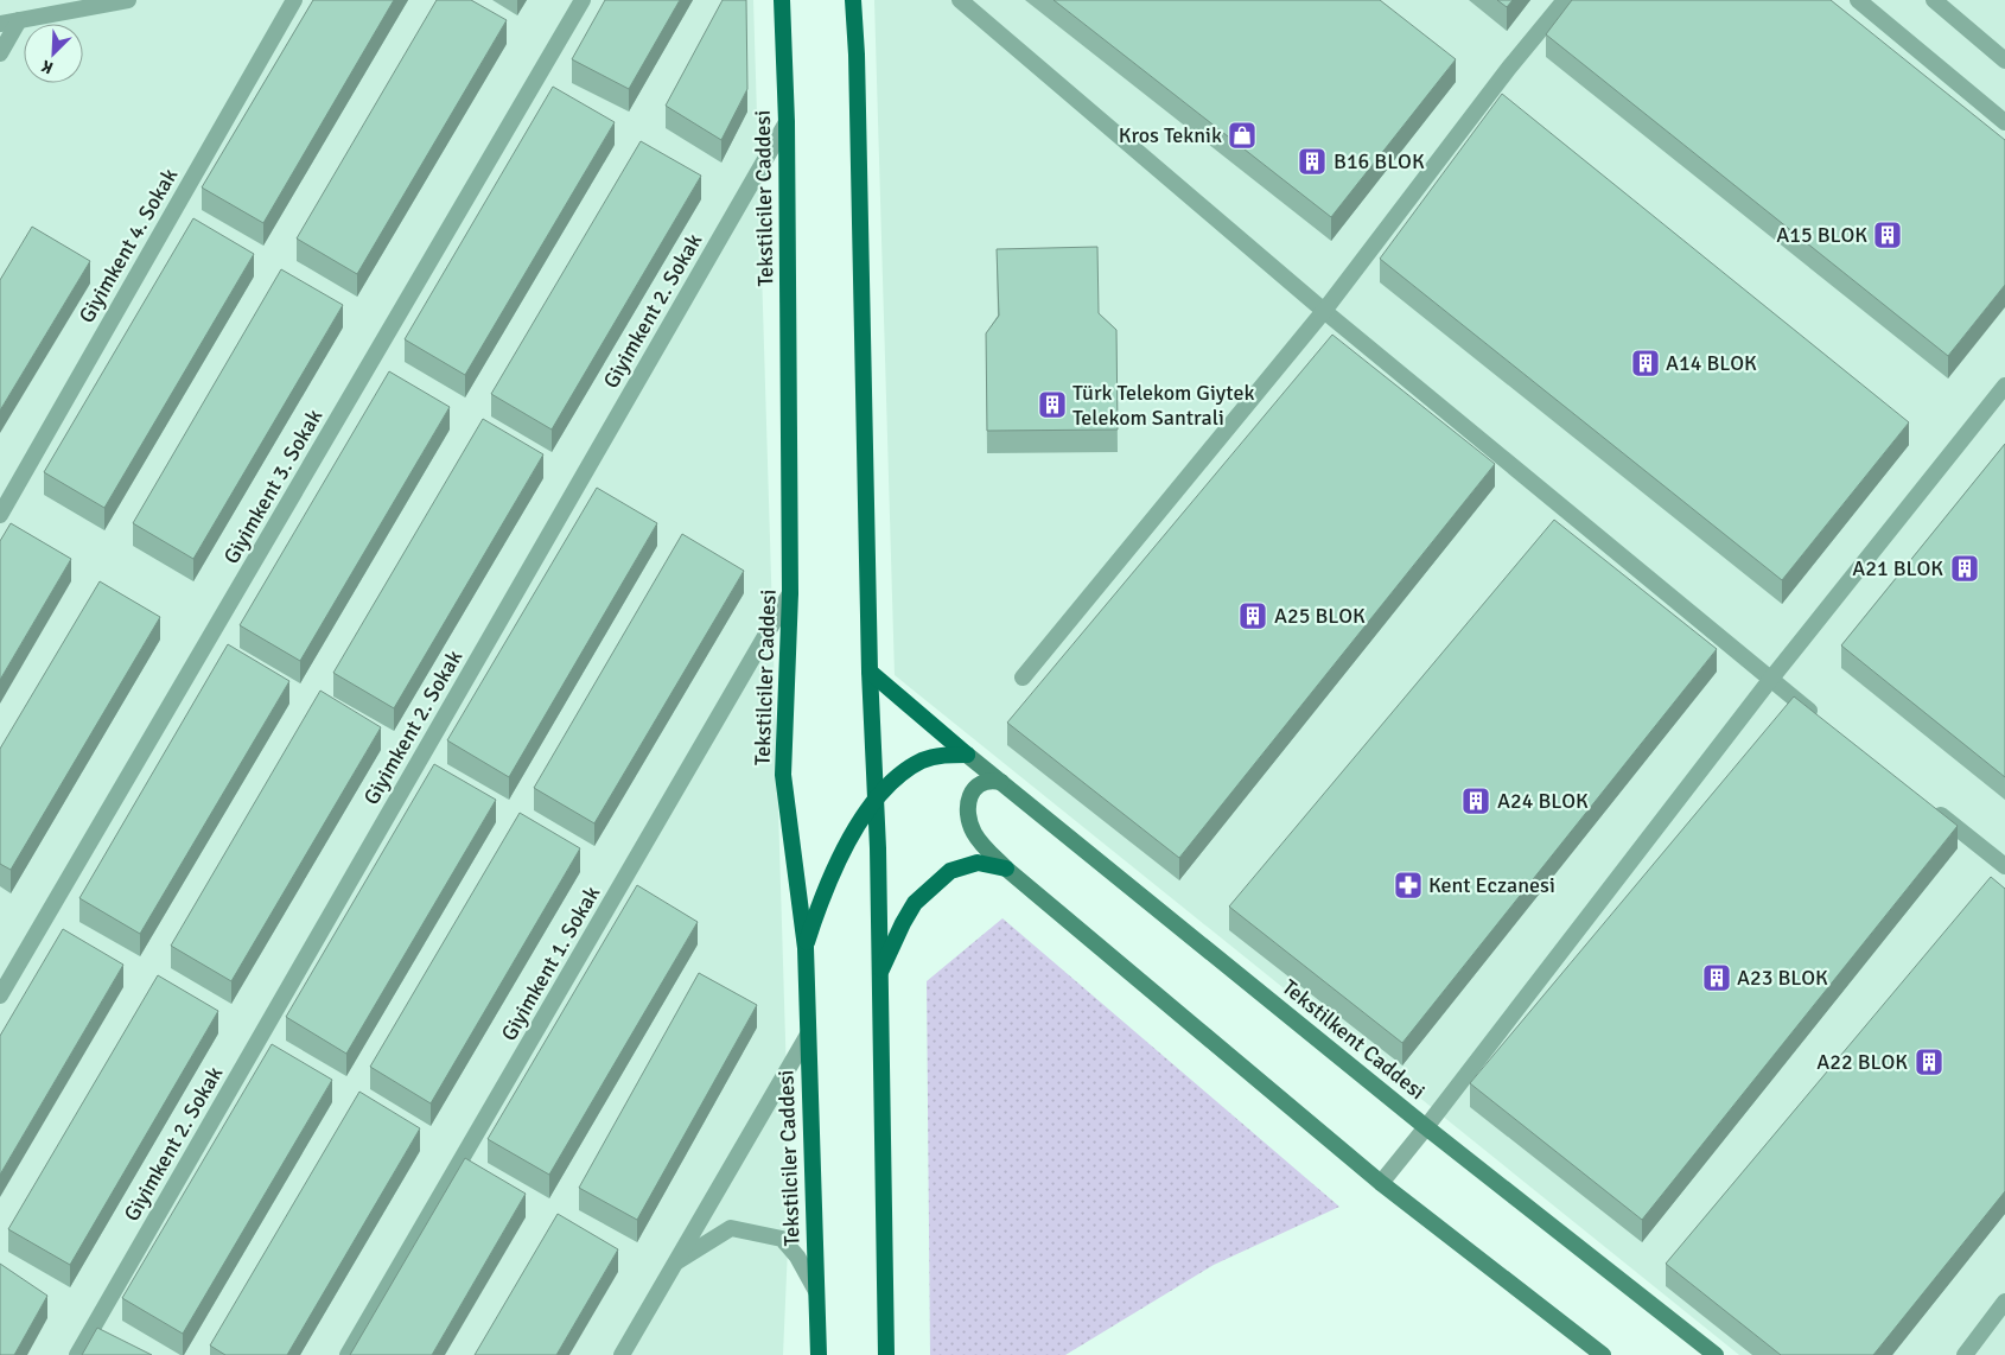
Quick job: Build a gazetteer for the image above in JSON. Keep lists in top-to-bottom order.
{
  "streets": {
    "main road": ["Tekstilciler Caddesi", "Tekstilkent Caddesi"],
    "street": [
      "Giyimkent 4. Sokak",
      "Giyimkent 2. Sokak",
      "Giyimkent 3. Sokak",
      "Giyimkent 1. Sokak"
    ]
  },
  "crossings": [
    ["Tekstilciler Caddesi", "Giyimkent 2. Sokak"],
    ["Tekstilciler Caddesi", "Giyimkent 1. Sokak"]
  ],
  "places": {
    "shop": ["Kros Teknik"],
    "building": [
      "B16 BLOK",
      "A15 BLOK",
      "A14 BLOK",
      "Türk Telekom Giytek Telekom Santrali",
      "A21 BLOK",
      "A25 BLOK",
      "A24 BLOK",
      "A23 BLOK",
      "A22 BLOK"
    ],
    "pharmacy": ["Kent Eczanesi"]
  },
  "north": "bottom left"
}
